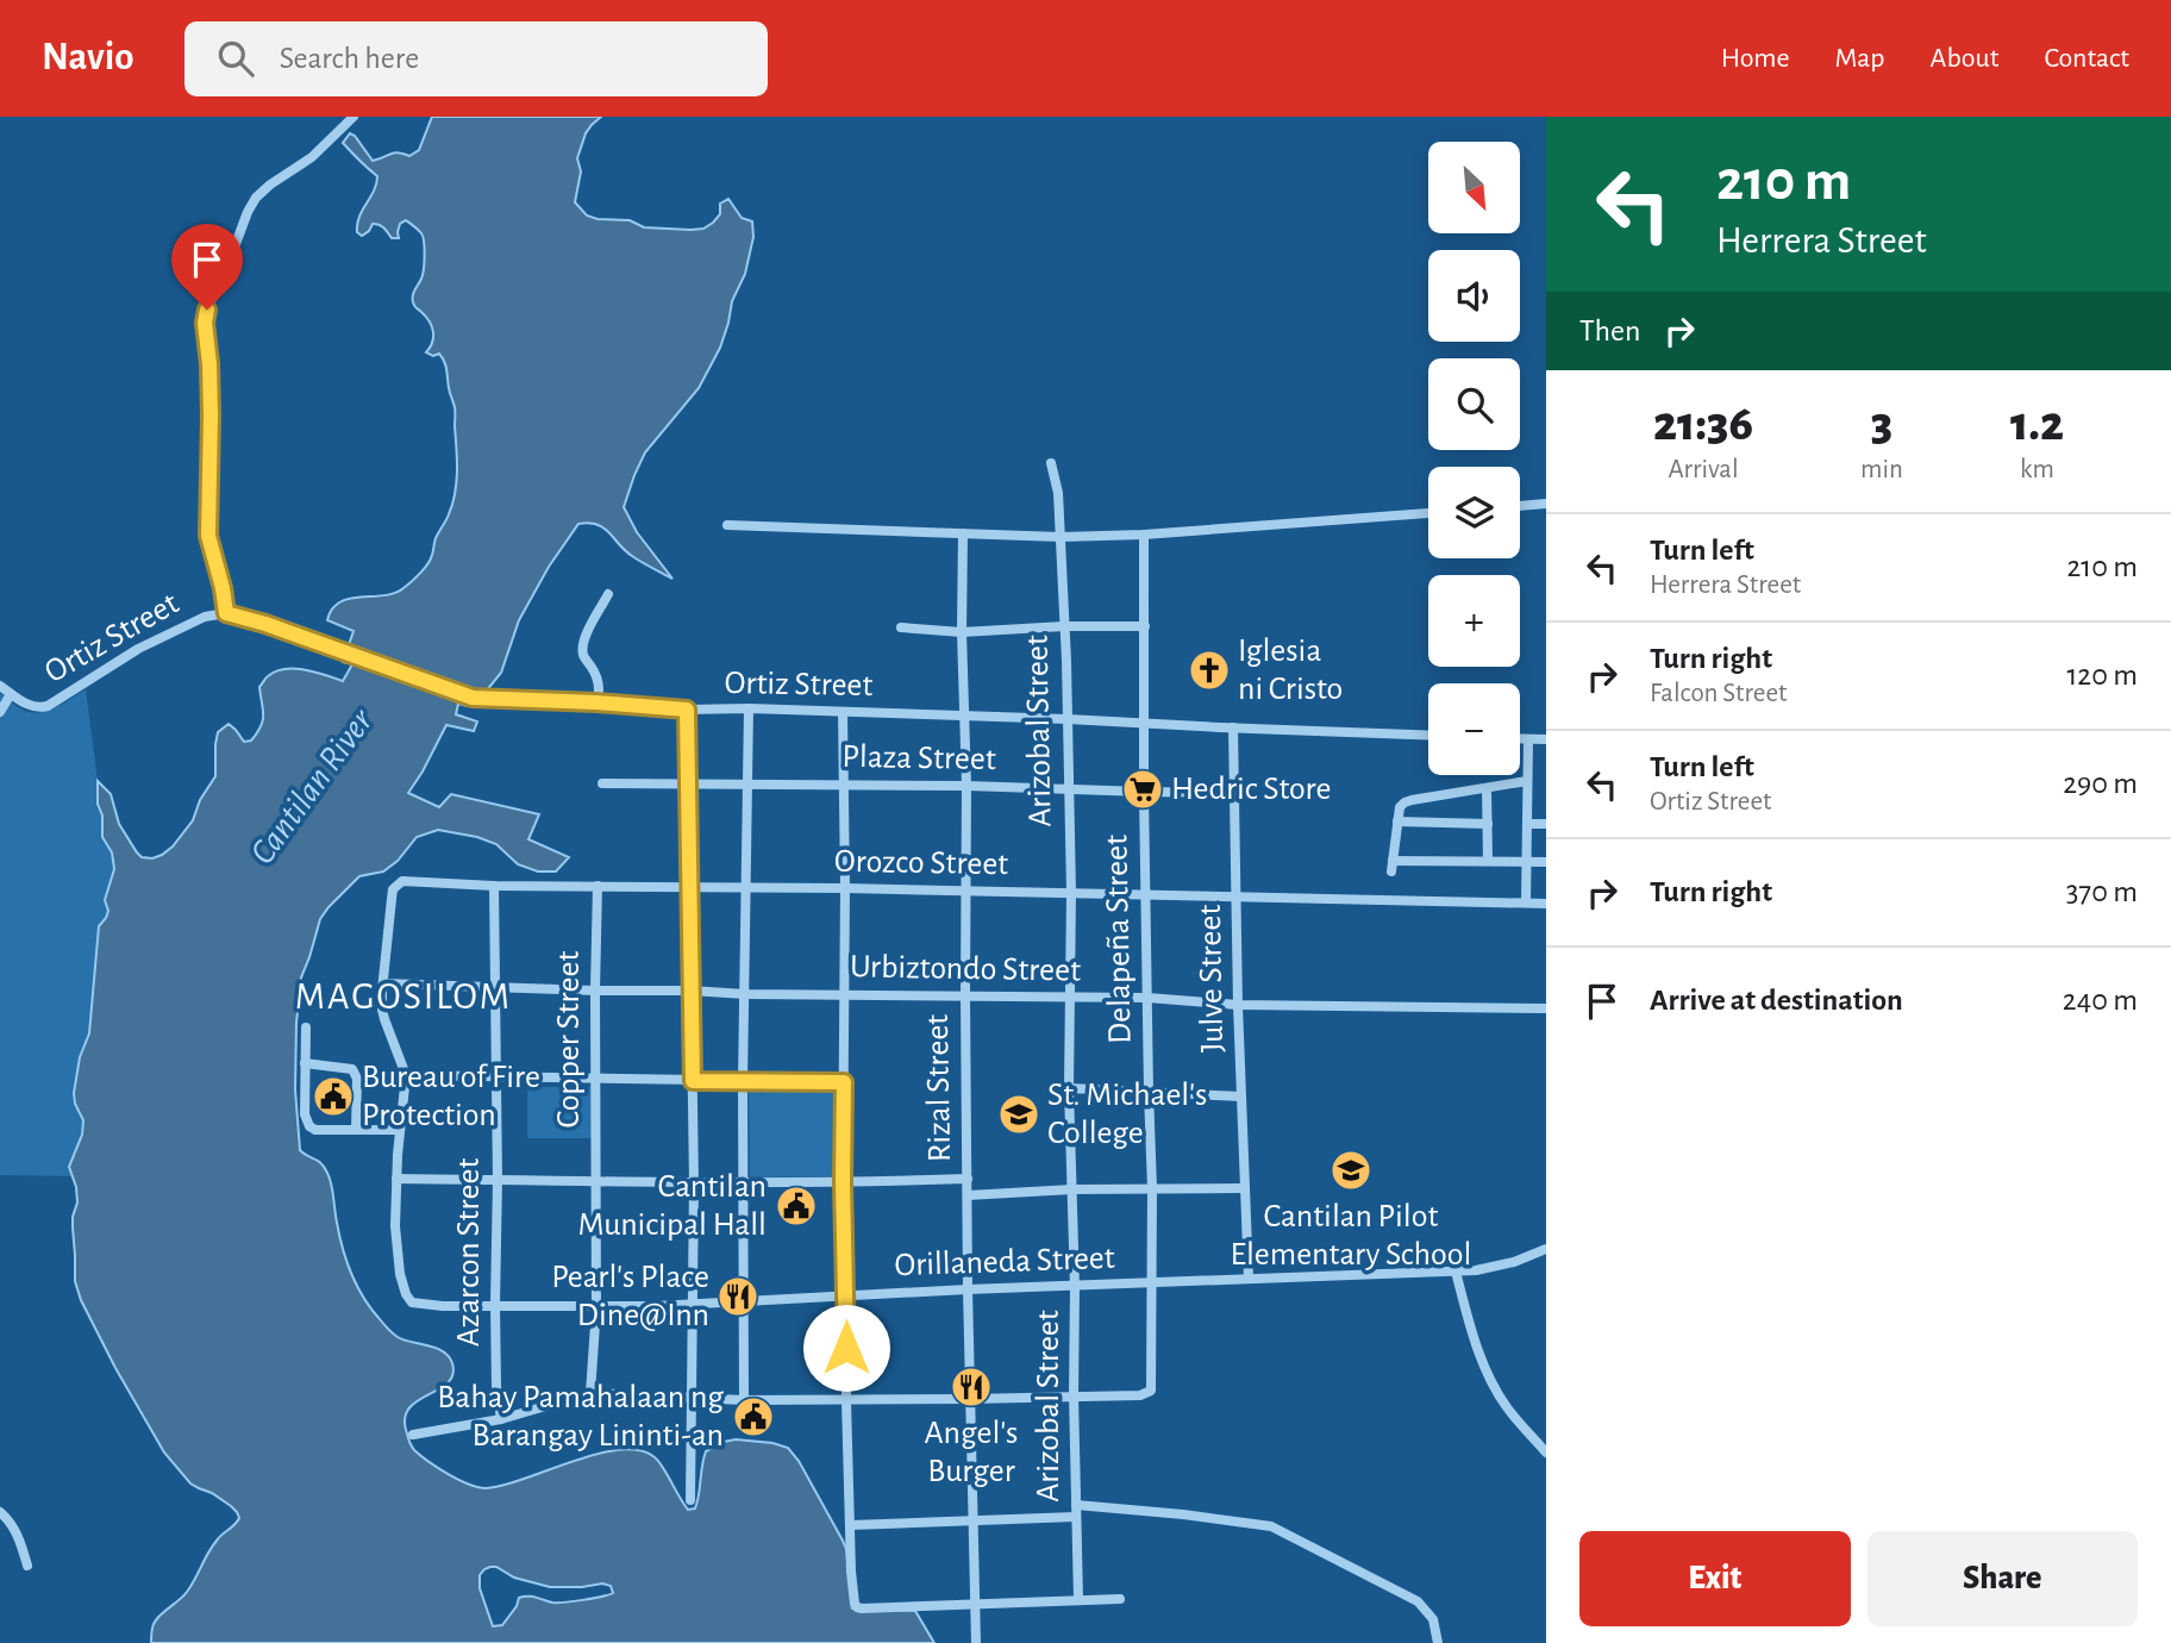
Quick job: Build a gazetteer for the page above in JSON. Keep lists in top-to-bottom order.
{
  "streets": {
    "street": [
      "Ortiz Street",
      "Arizobal Street",
      "Plaza Street",
      "Orozco Street",
      "Delapeña Street",
      "Urbiztondo Street",
      "Julve Street",
      "Copper Street",
      "Rizal Street",
      "Azarcon Street",
      "Orillaneda Street"
    ]
  },
  "crossings": [
    ["Ortiz Street", "Arizobal Street"],
    ["Ortiz Street", "Delapeña Street"],
    ["Ortiz Street", "Julve Street"],
    ["Ortiz Street", "Rizal Street"],
    ["Arizobal Street", "Plaza Street"],
    ["Arizobal Street", "Orozco Street"],
    ["Arizobal Street", "Delapeña Street"],
    ["Arizobal Street", "Urbiztondo Street"],
    ["Arizobal Street", "Orillaneda Street"],
    ["Plaza Street", "Delapeña Street"],
    ["Plaza Street", "Julve Street"],
    ["Plaza Street", "Rizal Street"],
    ["Orozco Street", "Delapeña Street"],
    ["Orozco Street", "Urbiztondo Street"],
    ["Orozco Street", "Julve Street"],
    ["Orozco Street", "Copper Street"],
    ["Orozco Street", "Rizal Street"],
    ["Orozco Street", "Azarcon Street"],
    ["Delapeña Street", "Urbiztondo Street"],
    ["Delapeña Street", "Orillaneda Street"],
    ["Urbiztondo Street", "Julve Street"],
    ["Urbiztondo Street", "Copper Street"],
    ["Urbiztondo Street", "Rizal Street"],
    ["Urbiztondo Street", "Azarcon Street"],
    ["Julve Street", "Orillaneda Street"],
    ["Copper Street", "Orillaneda Street"],
    ["Rizal Street", "Orillaneda Street"],
    ["Azarcon Street", "Orillaneda Street"]
  ],
  "districts": ["MAGOSILOM"],
  "water": ["Cantilan River"],
  "places": {
    "church": ["Iglesia ni Cristo"],
    "supermarket": ["Hedric Store"],
    "public building": ["Bureau of Fire Protection", "Cantilan Municipal Hall", "Bahay Pamahalaan ng Barangay Lininti-an"],
    "school or university": ["St. Michael's College", "Cantilan Pilot Elementary School"],
    "restaurant": ["Pearl's Place Dine@Inn", "Angel's Burger"]
  },
  "north": "bottom right",
  "page": {
    "header": "Navio",
    "search": "Search here",
    "nav": [
      "Home",
      "Map",
      "About",
      "Contact"
    ],
    "turn": ["210 m", "Herrera Street"],
    "map_buttons": ["+", "−"],
    "then": "Then",
    "eta": [
      "21:36",
      "Arrival",
      "3",
      "min",
      "1.2",
      "km"
    ],
    "list": [
      {
        "name": "Turn left",
        "note": "Herrera Street",
        "value": "210 m"
      },
      {
        "name": "Turn right",
        "note": "Falcon Street",
        "value": "120 m"
      },
      {
        "name": "Turn left",
        "note": "Ortiz Street",
        "value": "290 m"
      },
      {
        "name": "Turn right",
        "value": "370 m"
      },
      {
        "name": "Arrive at destination",
        "value": "240 m"
      }
    ],
    "buttons": ["Exit", "Share"]
  }
}
